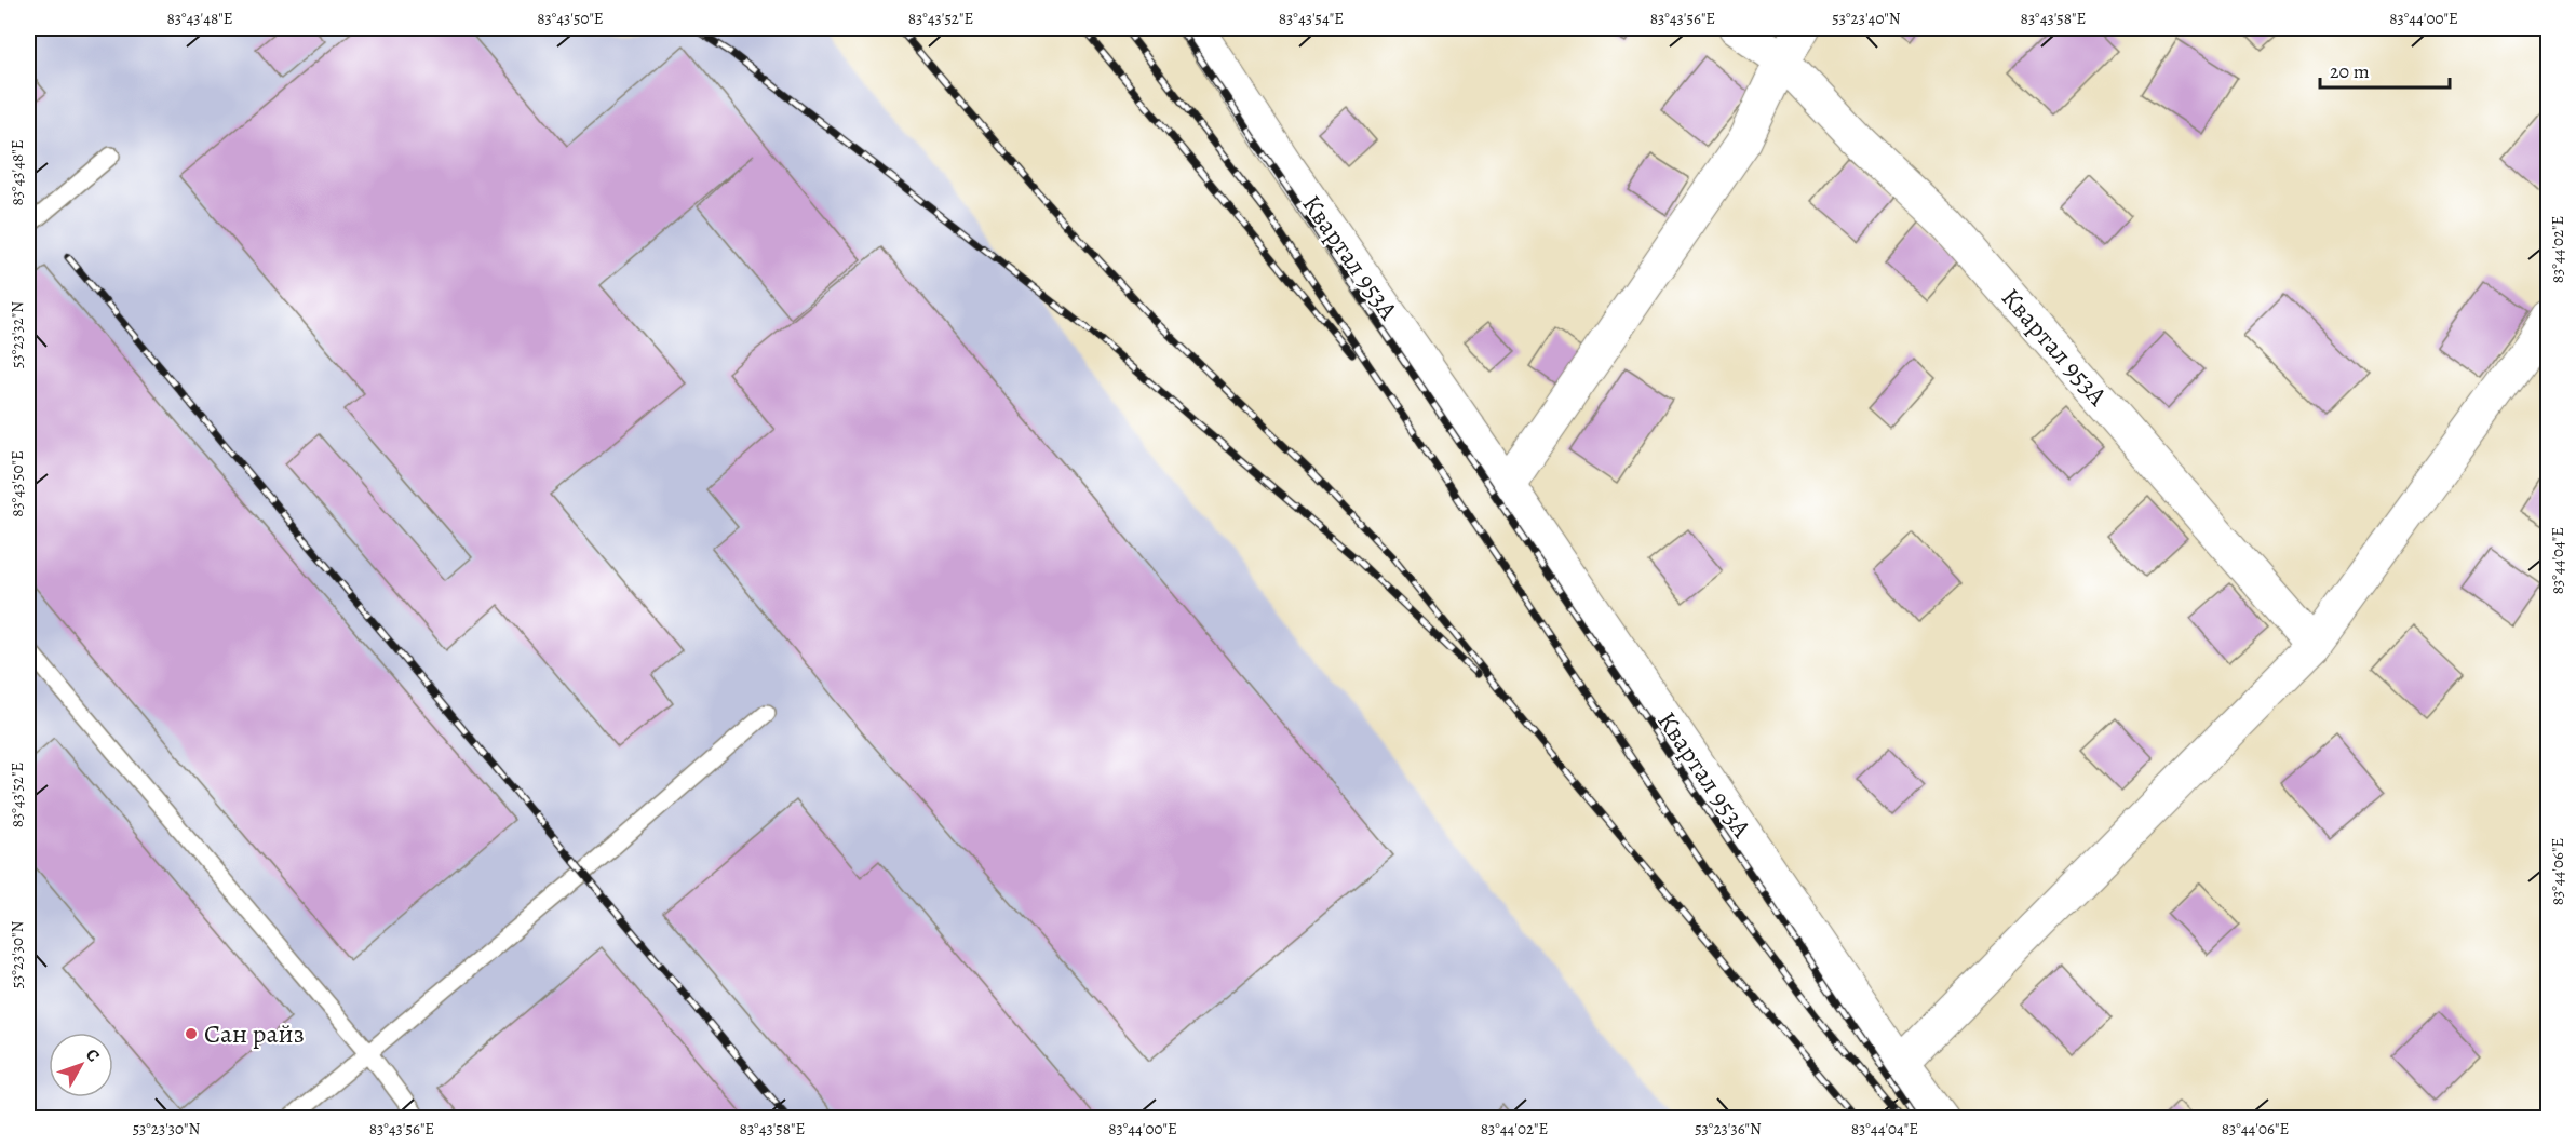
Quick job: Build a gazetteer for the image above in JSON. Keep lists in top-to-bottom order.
{
  "streets": {
    "street": ["Квартал 953А"]
  },
  "places": ["Сан райз"],
  "scale_bar": "20 m",
  "north": "top right",
  "coordinates": [
    "83°43'48\"E",
    "83°43'50\"E",
    "83°43'52\"E",
    "83°43'54\"E",
    "83°43'56\"E",
    "53°23'40\"N",
    "83°43'58\"E",
    "83°44'00\"E",
    "83°44'02\"E",
    "53°23'32\"N",
    "83°44'04\"E",
    "83°44'06\"E",
    "53°23'30\"N",
    "53°23'36\"N"
  ]
}
